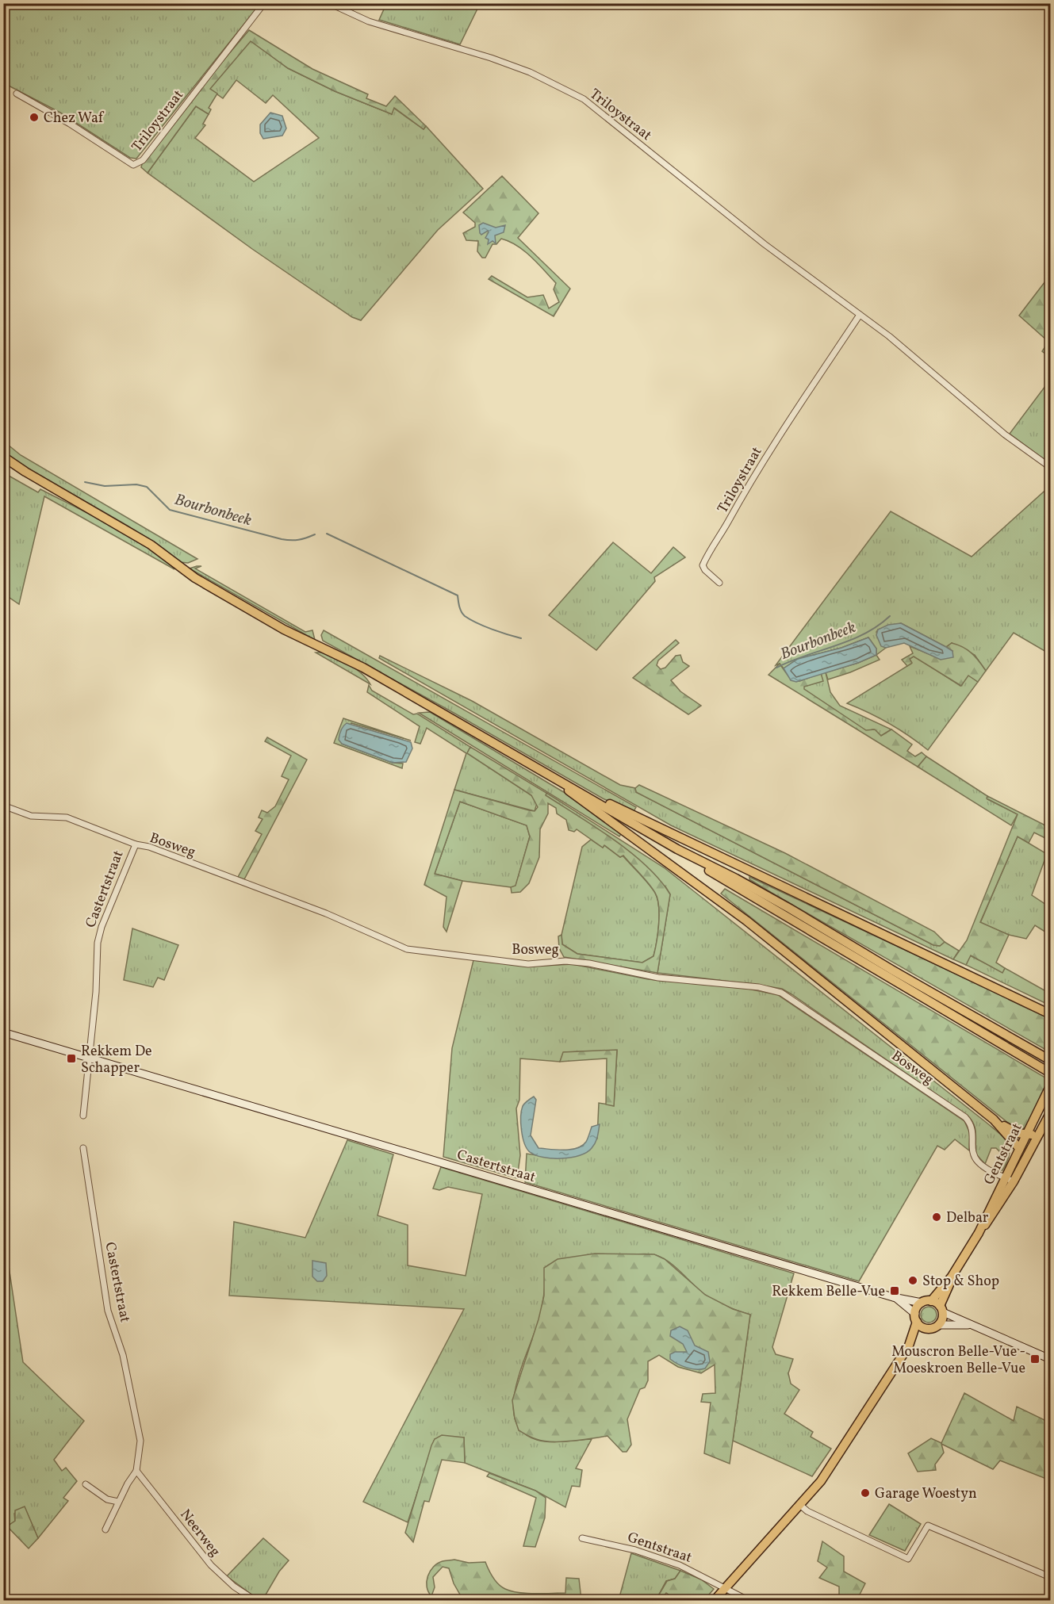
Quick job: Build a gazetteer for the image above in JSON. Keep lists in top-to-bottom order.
{
  "streets": {
    "main road": ["Castertstraat", "Gentstraat"],
    "street": ["Triloystraat", "Bosweg", "Neerweg"]
  },
  "crossings": [
    ["Bosweg", "Castertstraat"],
    ["Bosweg", "Gentstraat"],
    ["Castertstraat", "Neerweg"]
  ],
  "water": ["Bourbonbeek"],
  "places": {
    "other": [
      "Chez Waf",
      "Delbar",
      "Stop & Shop",
      "Garage Woestyn"
    ],
    "transit": ["Rekkem De Schapper", "Rekkem Belle-Vue", "Mouscron Belle-Vue - Moeskroen Belle-Vue"]
  }
}
